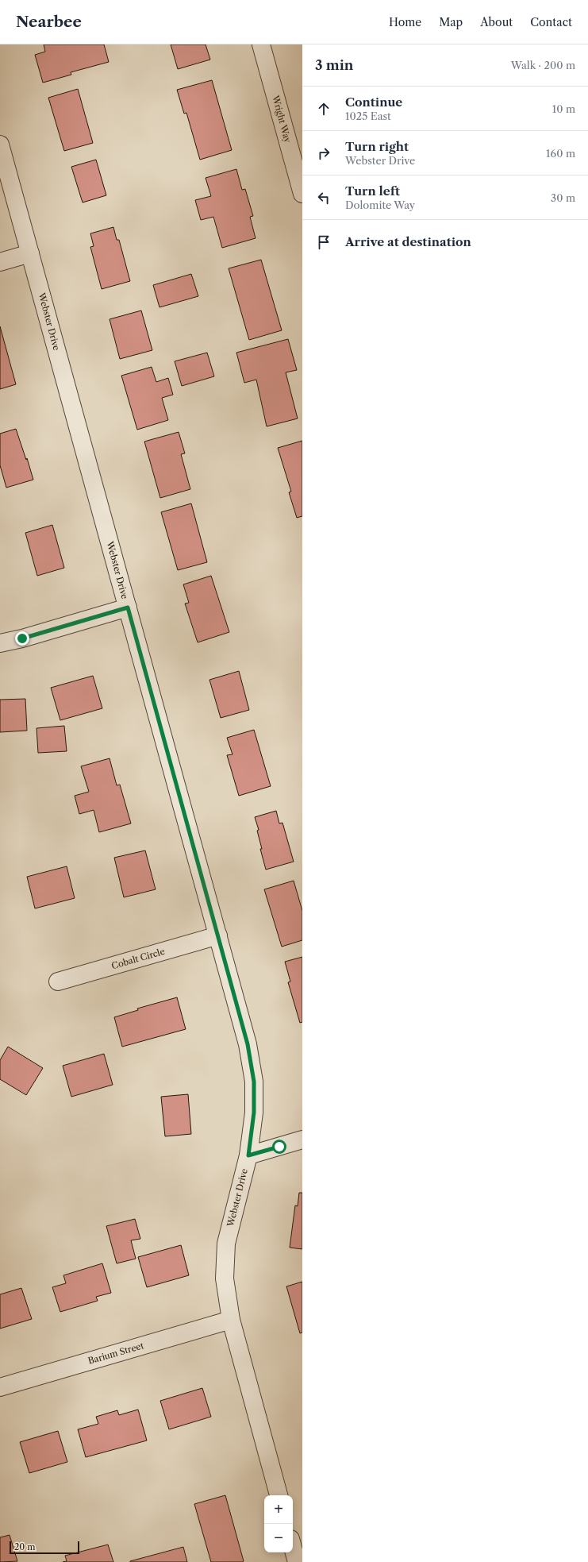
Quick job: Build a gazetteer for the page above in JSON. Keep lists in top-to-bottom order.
{
  "streets": {
    "street": [
      "Wright Way",
      "Webster Drive",
      "Cobalt Circle",
      "Barium Street"
    ]
  },
  "crossings": [
    ["Webster Drive", "Cobalt Circle"],
    ["Webster Drive", "Barium Street"]
  ],
  "scale_bar": "20 m",
  "page": {
    "header": "Nearbee",
    "nav": [
      "Home",
      "Map",
      "About",
      "Contact"
    ],
    "heading": ["3 min", "Walk · 200 m"],
    "list": [
      ["Continue", "1025 East", "10 m"],
      ["Turn right", "Webster Drive", "160 m"],
      ["Turn left", "Dolomite Way", "30 m"],
      "Arrive at destination"
    ],
    "map_buttons": ["+", "−"],
    "scale": "20 m"
  }
}
